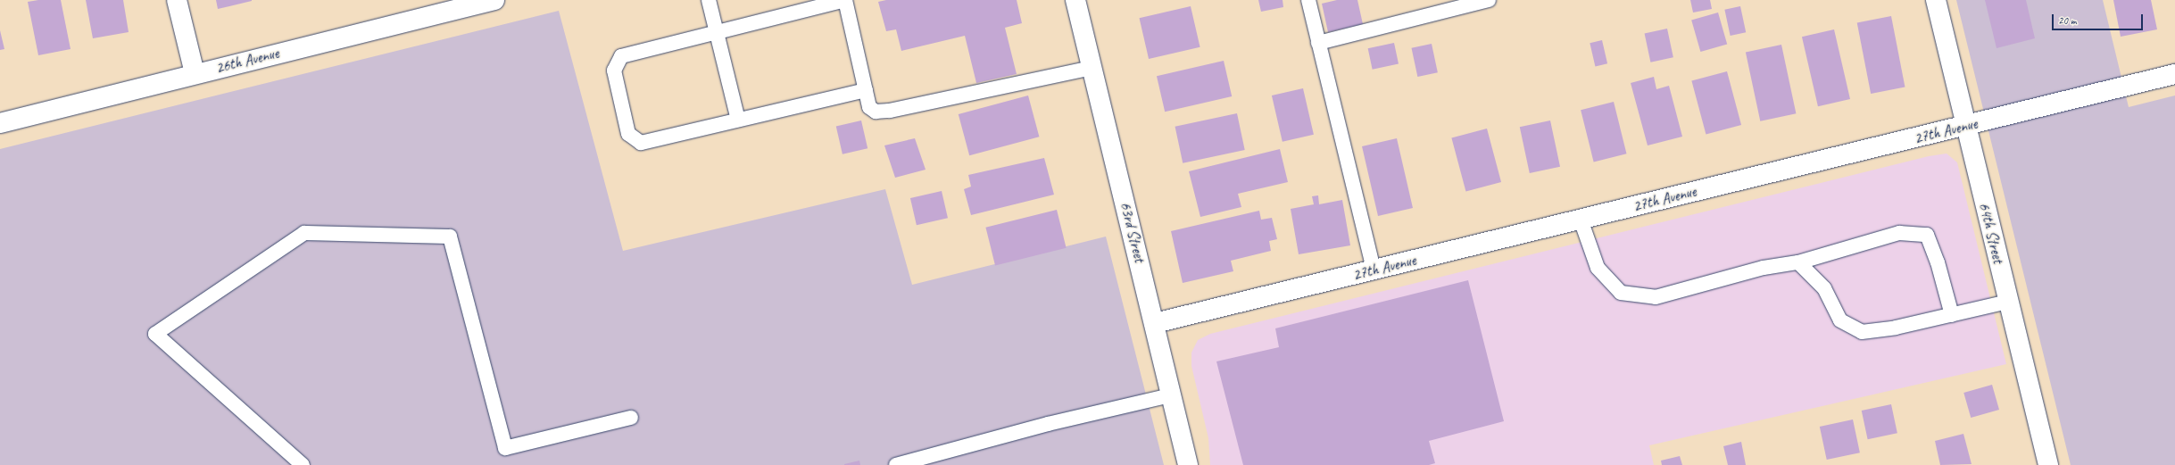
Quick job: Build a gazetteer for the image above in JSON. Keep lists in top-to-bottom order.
{
  "streets": {
    "street": [
      "26th Avenue",
      "27th Avenue",
      "63rd Street",
      "64th Street"
    ]
  },
  "crossings": [
    ["27th Avenue", "63rd Street"],
    ["27th Avenue", "64th Street"]
  ],
  "scale_bar": "20 m"
}
